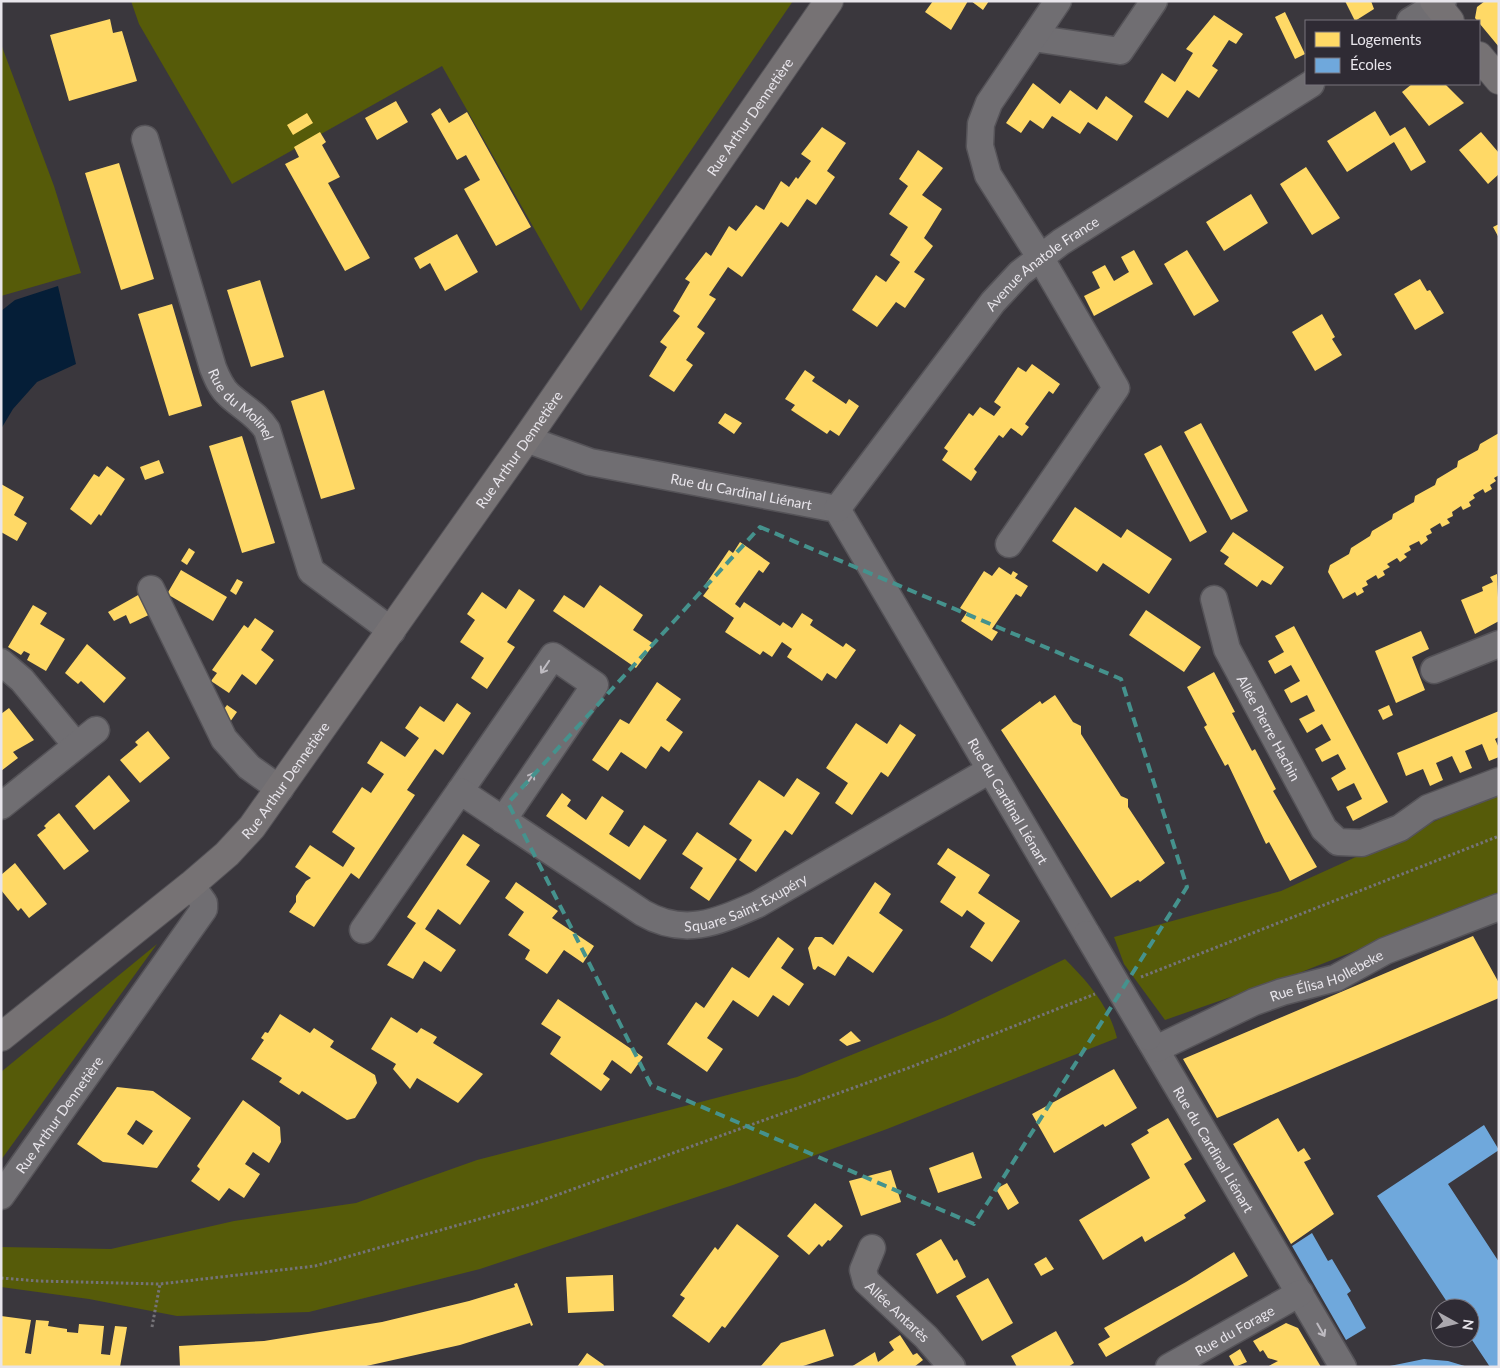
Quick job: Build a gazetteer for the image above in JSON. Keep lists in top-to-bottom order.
{
  "streets": {
    "street": [
      "Rue Arthur Dennetière",
      "Avenue Anatole France",
      "Rue du Molinel",
      "Rue du Cardinal Liénart",
      "Allée Pierre Hachin",
      "Square Saint-Exupéry",
      "Rue Élisa Hollebeke",
      "Allée Antarès",
      "Rue du Forage"
    ]
  },
  "crossings": [
    ["Rue Arthur Dennetière", "Rue du Molinel"],
    ["Rue Arthur Dennetière", "Rue du Cardinal Liénart"],
    ["Avenue Anatole France", "Rue du Cardinal Liénart"],
    ["Rue du Cardinal Liénart", "Square Saint-Exupéry"],
    ["Rue du Cardinal Liénart", "Rue Élisa Hollebeke"],
    ["Rue du Cardinal Liénart", "Rue du Forage"]
  ],
  "legend": ["Logements", "Écoles"],
  "north": "right"
}
